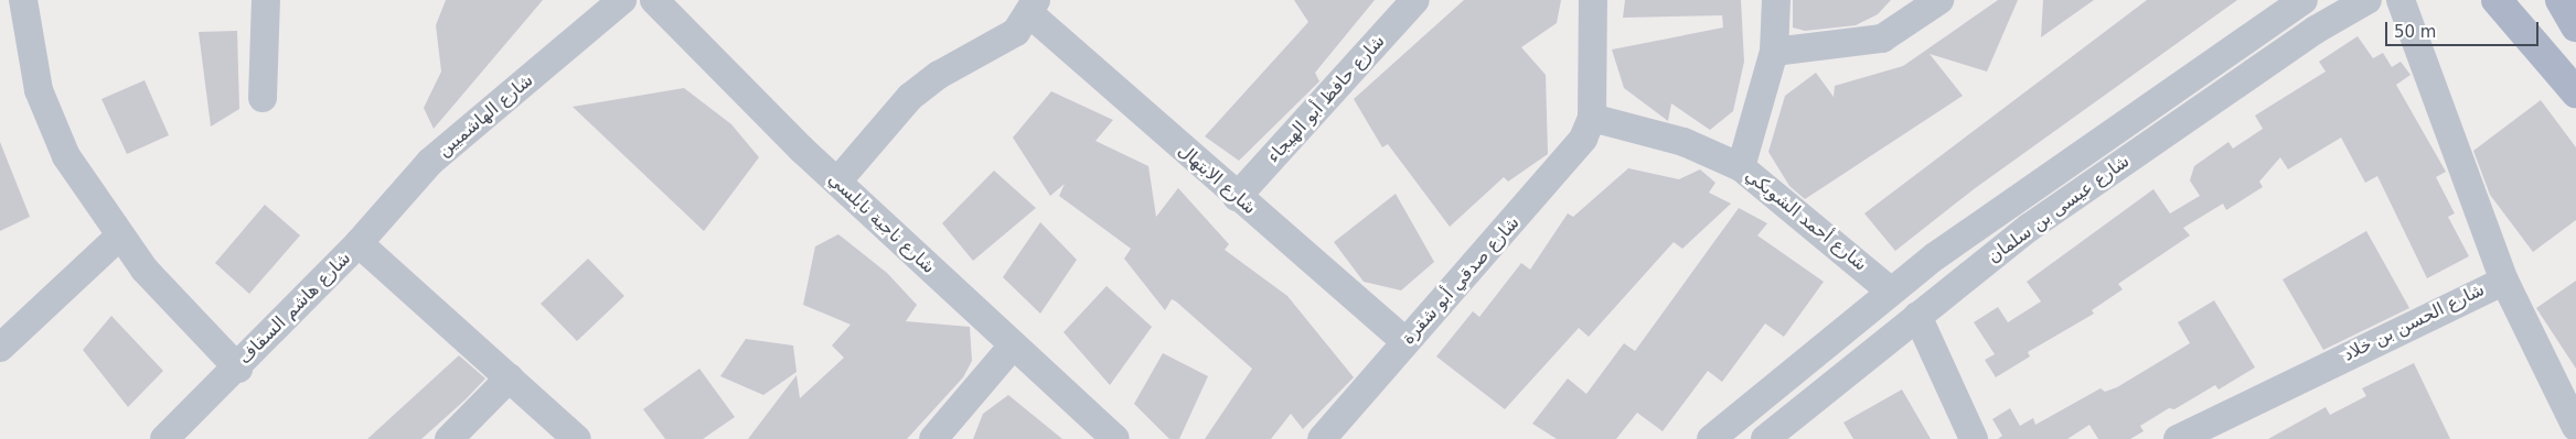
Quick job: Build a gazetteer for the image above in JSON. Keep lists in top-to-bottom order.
{
  "streets": {
    "street": [
      "شارع حافظ أبو الهيجاء",
      "شارع الهاشميين",
      "شارع الابتهال",
      "شارع عيسى بن سلمان",
      "شارع أحمد الشوبكي",
      "شارع ناجية نابلسي",
      "شارع صدقي أبو شقرة",
      "شارع هاشم السقاف",
      "شارع الحسن بن خلاد"
    ]
  },
  "crossings": [
    ["شارع حافظ أبو الهيجاء", "شارع الابتهال"],
    ["شارع الهاشميين", "شارع هاشم السقاف"],
    ["شارع الابتهال", "شارع صدقي أبو شقرة"],
    ["شارع عيسى بن سلمان", "شارع أحمد الشوبكي"],
    ["شارع أحمد الشوبكي", "شارع صدقي أبو شقرة"]
  ],
  "scale_bar": "50 m"
}
